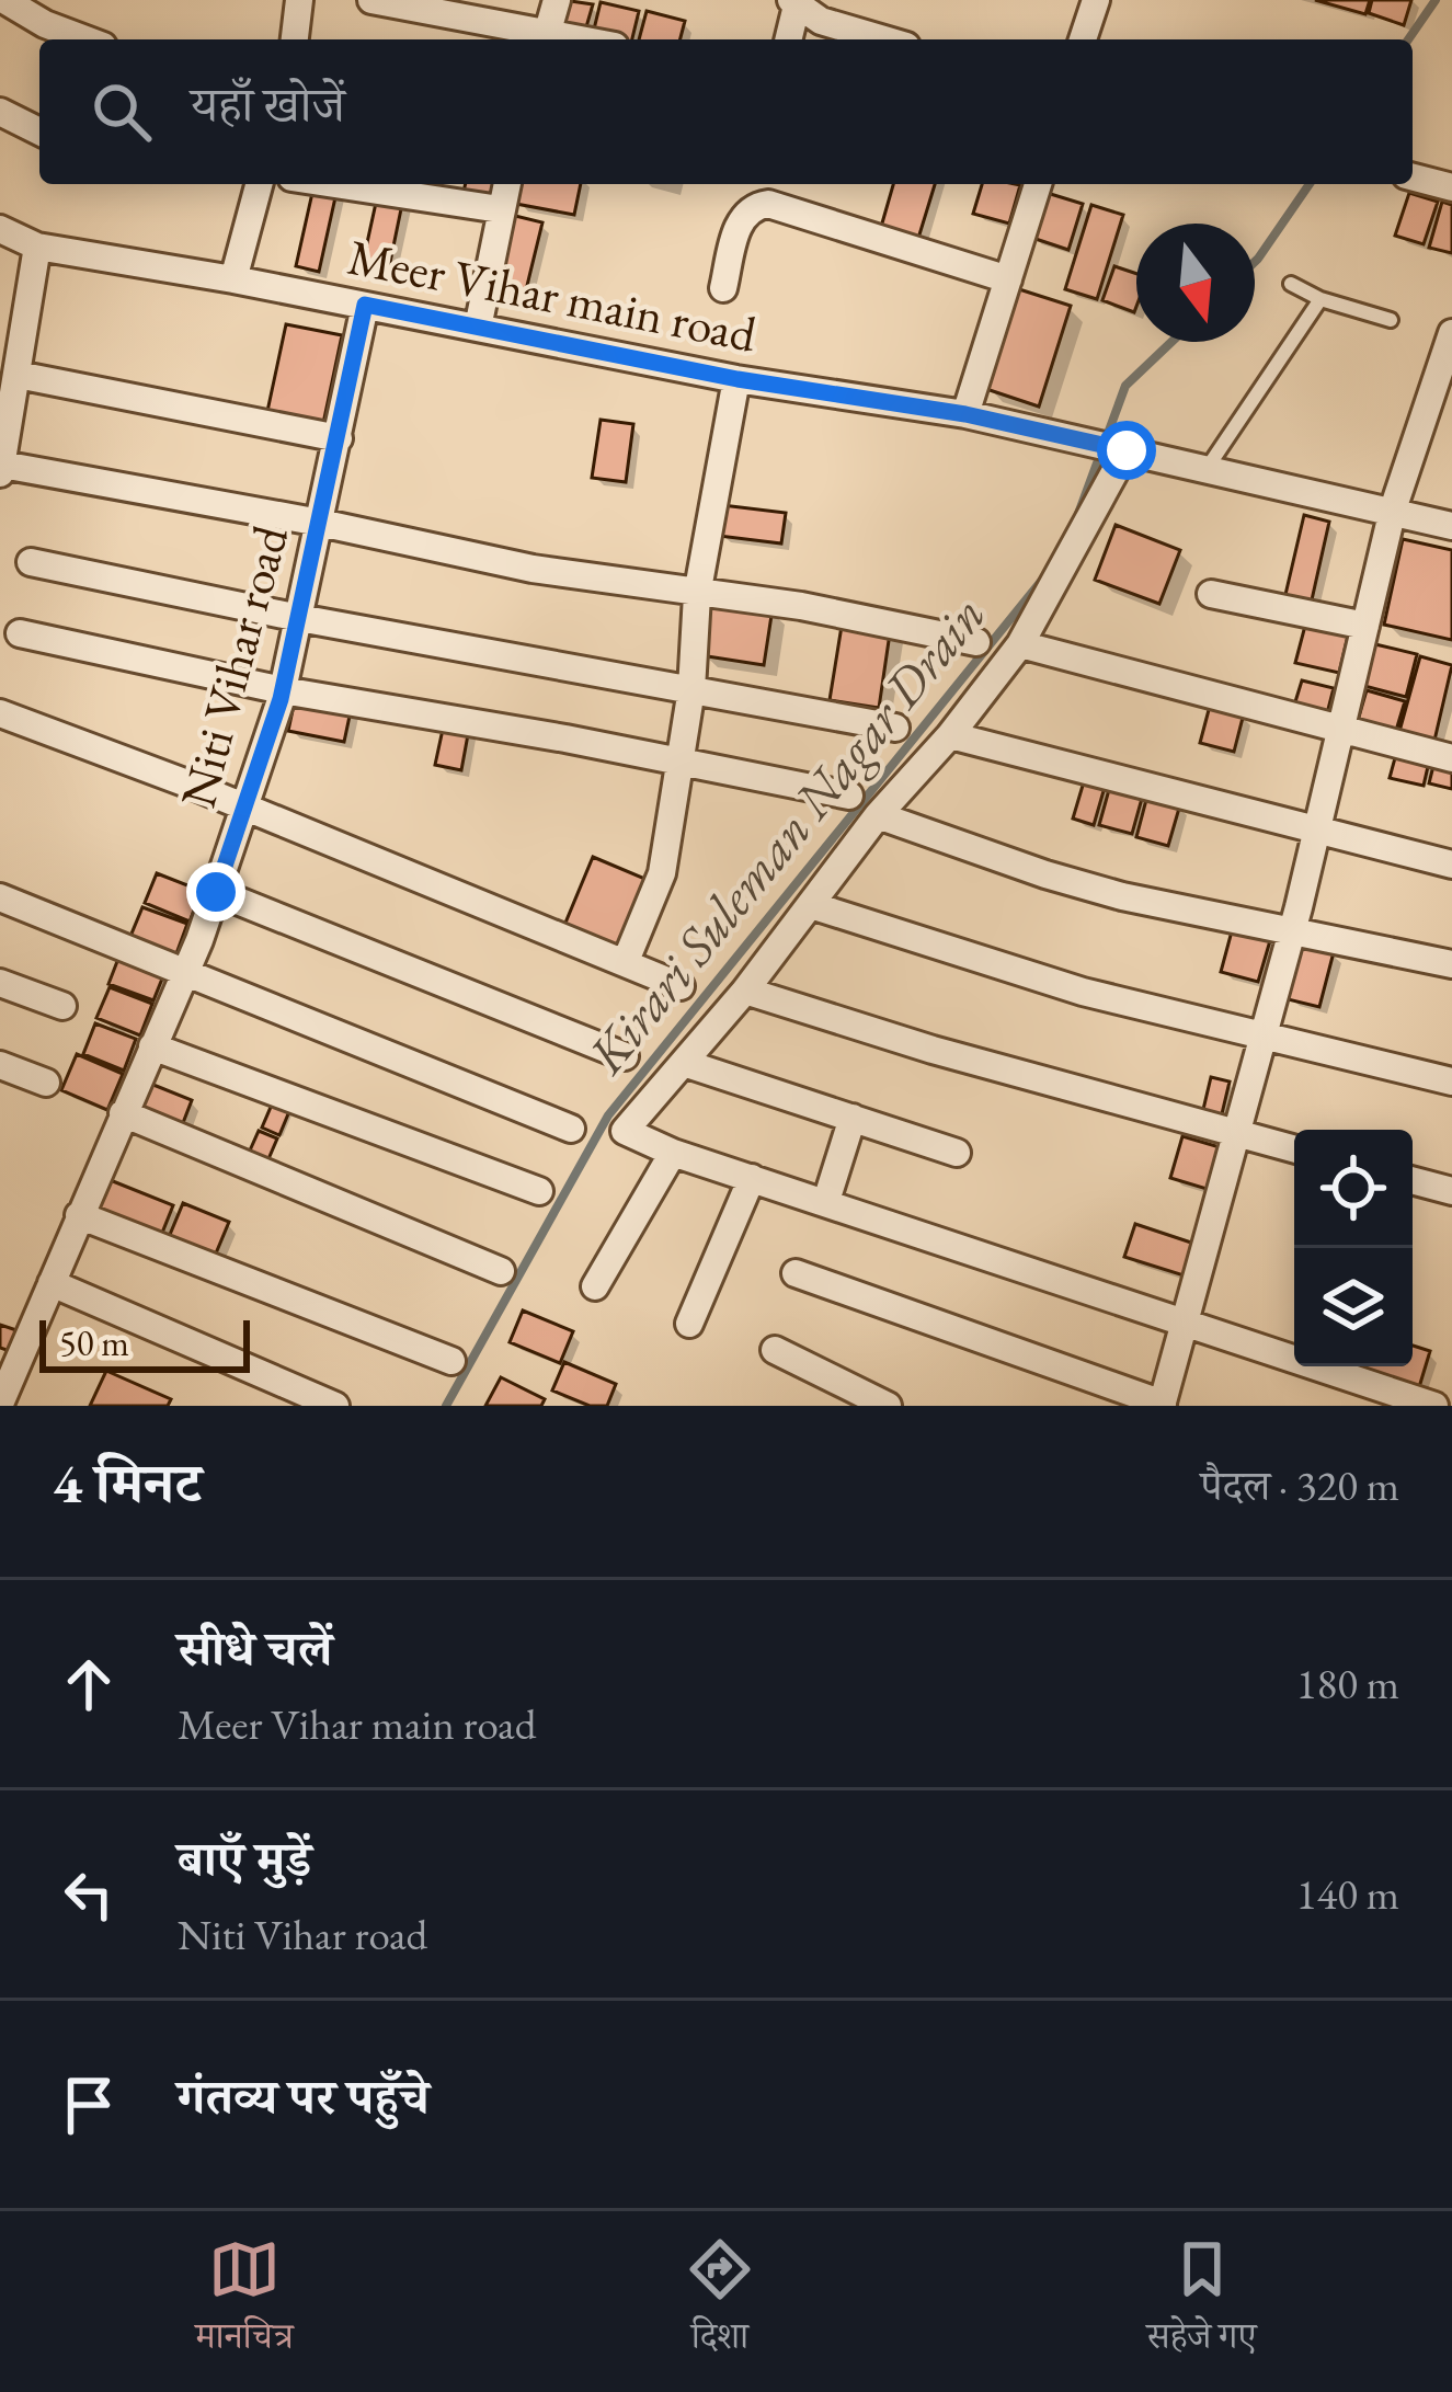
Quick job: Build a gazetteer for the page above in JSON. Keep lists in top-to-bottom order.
{
  "streets": {
    "street": ["Meer Vihar main road", "Niti Vihar road"]
  },
  "crossings": [
    ["Meer Vihar main road", "Niti Vihar road"]
  ],
  "water": ["Kirari Suleman Nagar Drain"],
  "scale_bar": "50 m",
  "north": "bottom",
  "page": {
    "search": "यहाँ खोजें",
    "scale": "50 m",
    "heading": ["4 मिनट", "पैदल · 320 m"],
    "list": [
      ["सीधे चलें", "Meer Vihar main road", "180 m"],
      ["बाएँ मुड़ें", "Niti Vihar road", "140 m"],
      "गंतव्य पर पहुँचे"
    ],
    "nav": ["मानचित्र", "दिशा", "सहेजे गए"]
  }
}
